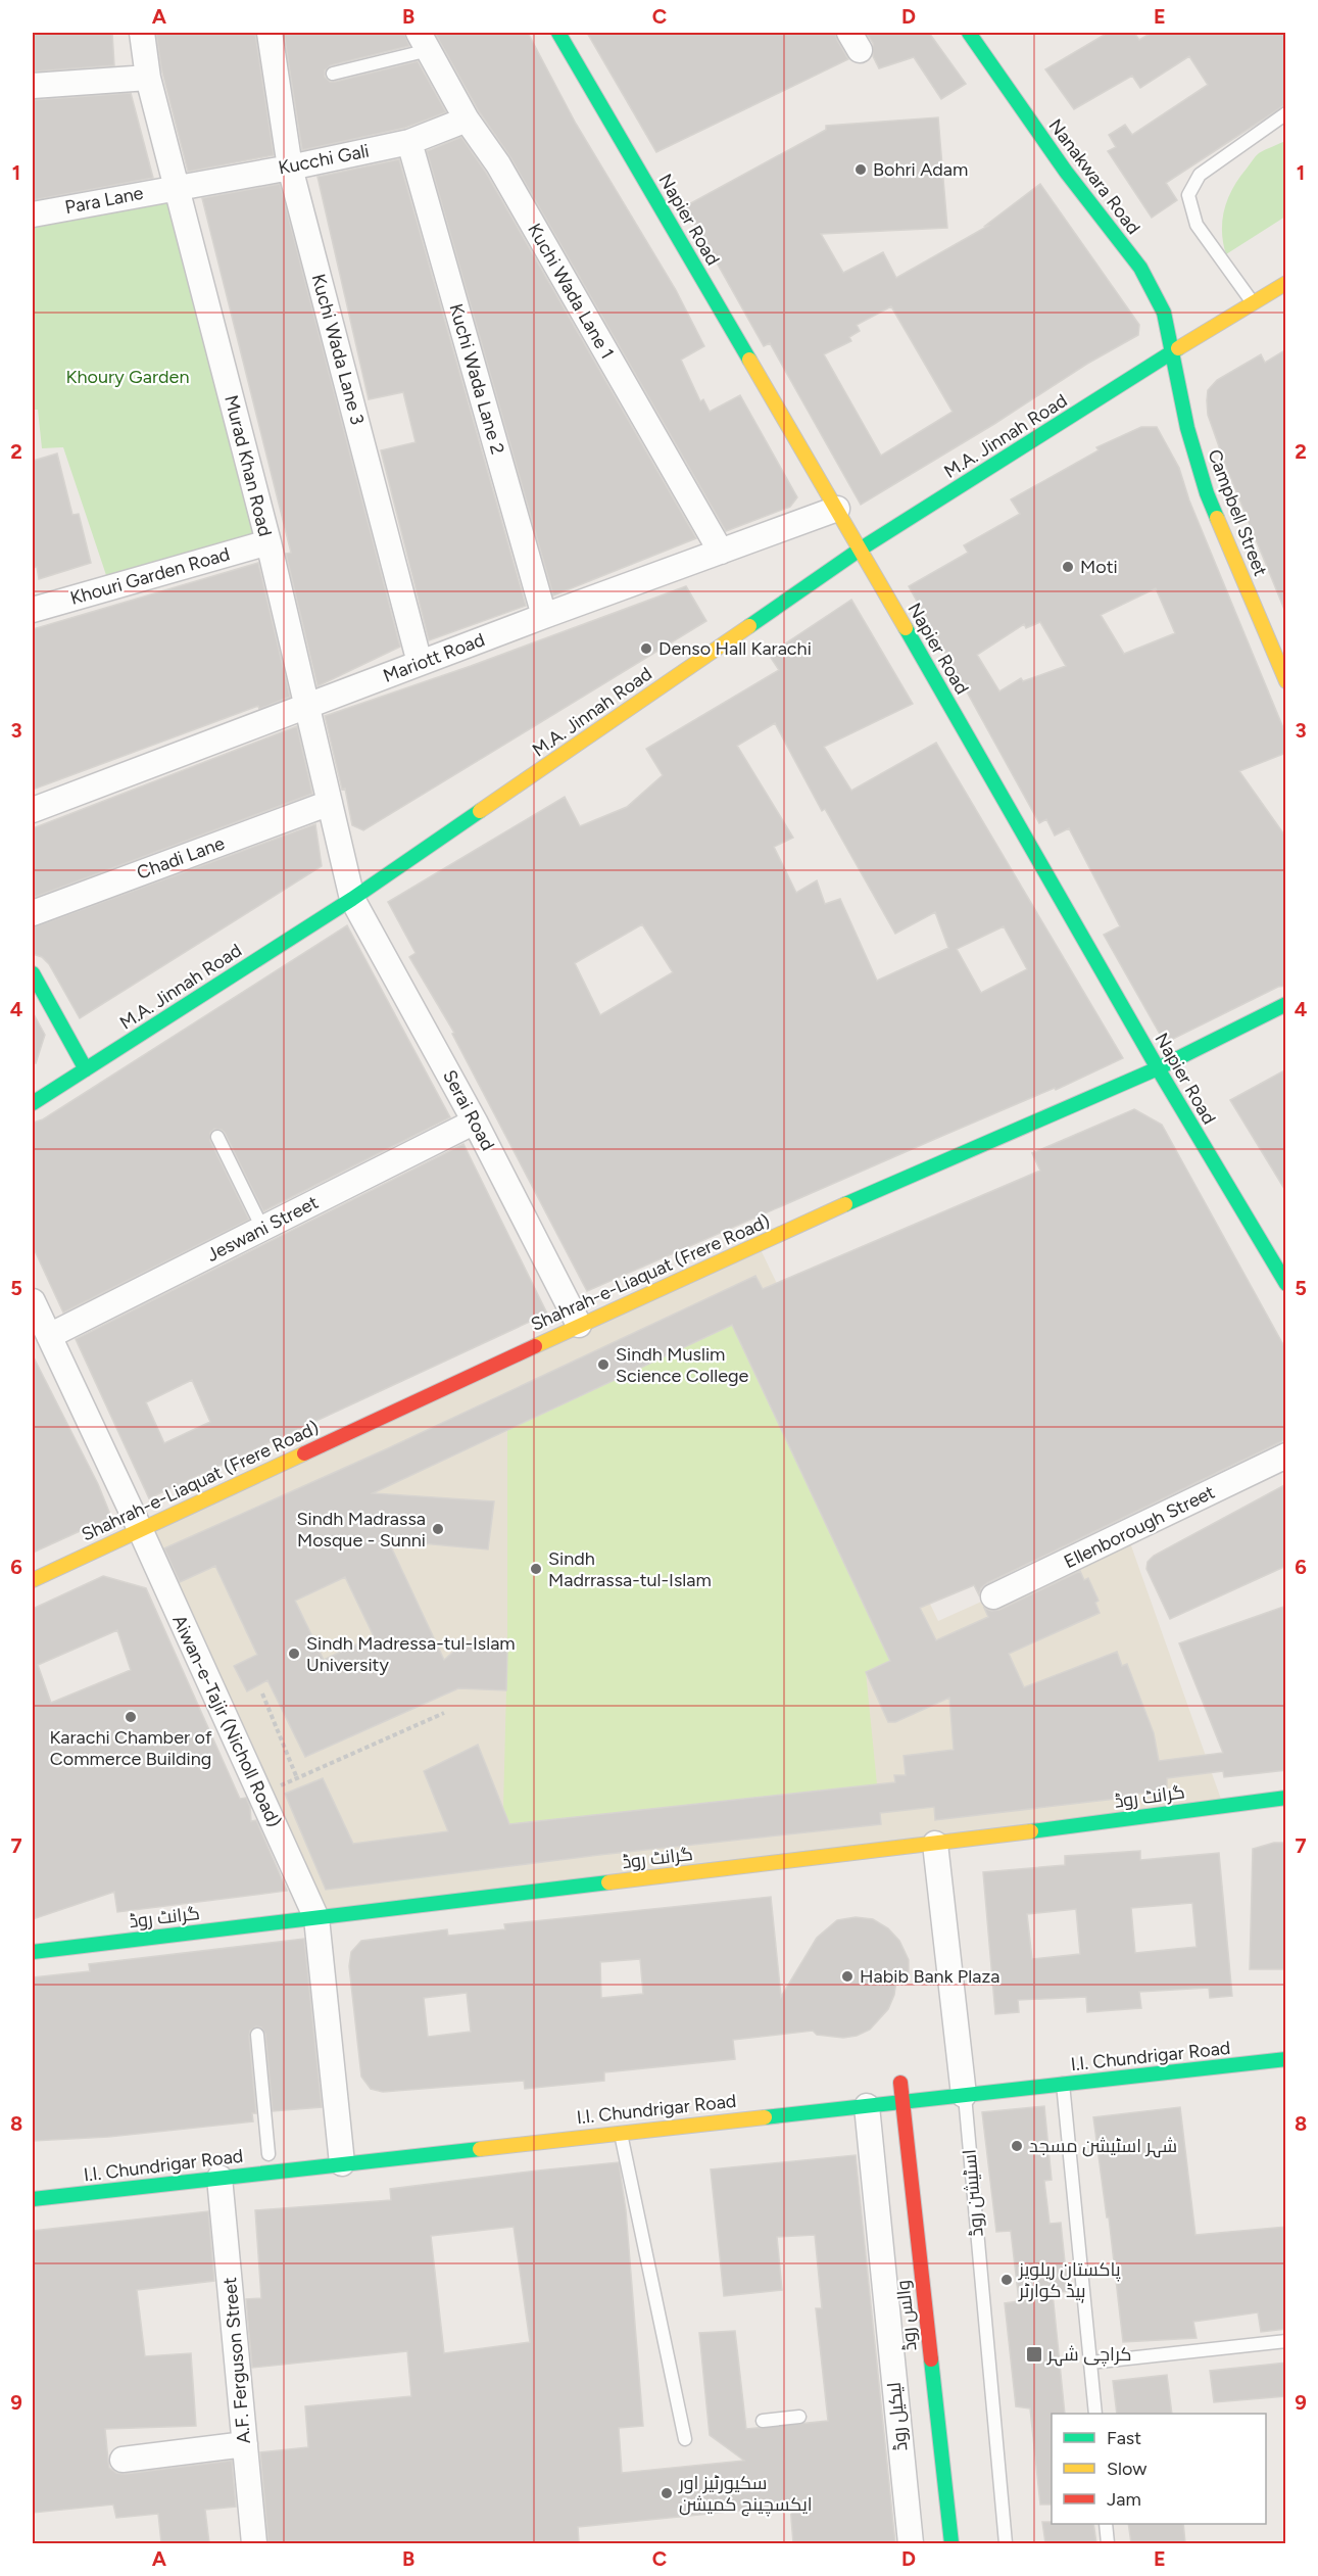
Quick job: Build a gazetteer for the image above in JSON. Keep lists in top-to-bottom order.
{
  "streets": {
    "main road": [
      "Nanakwara Road",
      "Napier Road",
      "M.A. Jinnah Road",
      "Campbell Street",
      "Shahrah-e-Liaquat (Frere Road)",
      "گرانٹ روڈ",
      "I.I. Chundrigar Road",
      "والس روڈ"
    ],
    "street": [
      "Kucchi Gali",
      "Para Lane",
      "Kuchi Wada Lane 1",
      "Kuchi Wada Lane 3",
      "Kuchi Wada Lane 2",
      "Murad Khan Road",
      "Khouri Garden Road",
      "Mariott Road",
      "Chadi Lane",
      "Serai Road",
      "Jeswani Street",
      "Ellenborough Street",
      "Aiwan-e-Tajir (Nicholl Road)",
      "اسٹیشن روڈ",
      "A.F. Ferguson Street",
      "لیکیل روڈ"
    ]
  },
  "crossings": [
    ["Kucchi Gali", "Para Lane"],
    ["Kucchi Gali", "Kuchi Wada Lane 1"],
    ["Kucchi Gali", "Kuchi Wada Lane 3"],
    ["Kucchi Gali", "Kuchi Wada Lane 2"],
    ["Kucchi Gali", "Murad Khan Road"],
    ["Nanakwara Road", "M.A. Jinnah Road"],
    ["Nanakwara Road", "Campbell Street"],
    ["Para Lane", "Murad Khan Road"],
    ["Napier Road", "M.A. Jinnah Road"],
    ["Napier Road", "Mariott Road"],
    ["Napier Road", "Shahrah-e-Liaquat (Frere Road)"],
    ["Kuchi Wada Lane 1", "Mariott Road"],
    ["Kuchi Wada Lane 3", "Mariott Road"],
    ["Kuchi Wada Lane 2", "Mariott Road"],
    ["M.A. Jinnah Road", "Murad Khan Road"],
    ["M.A. Jinnah Road", "Campbell Street"],
    ["M.A. Jinnah Road", "Serai Road"],
    ["Murad Khan Road", "Khouri Garden Road"],
    ["Murad Khan Road", "Mariott Road"],
    ["Murad Khan Road", "Chadi Lane"],
    ["Murad Khan Road", "Serai Road"],
    ["Serai Road", "Jeswani Street"],
    ["Serai Road", "Shahrah-e-Liaquat (Frere Road)"],
    ["Jeswani Street", "Aiwan-e-Tajir (Nicholl Road)"],
    ["Shahrah-e-Liaquat (Frere Road)", "Aiwan-e-Tajir (Nicholl Road)"],
    ["Aiwan-e-Tajir (Nicholl Road)", "گرانٹ روڈ"],
    ["Aiwan-e-Tajir (Nicholl Road)", "I.I. Chundrigar Road"],
    ["گرانٹ روڈ", "اسٹیشن روڈ"],
    ["I.I. Chundrigar Road", "اسٹیشن روڈ"],
    ["I.I. Chundrigar Road", "والس روڈ"],
    ["I.I. Chundrigar Road", "A.F. Ferguson Street"],
    ["I.I. Chundrigar Road", "لیکیل روڈ"]
  ],
  "parks": ["Khoury Garden"],
  "places": {
    "other": [
      "Bohri Adam",
      "Moti",
      "Denso Hall Karachi",
      "Sindh Muslim Science College",
      "Sindh Madrassa Mosque - Sunni",
      "Sindh Madrrassa-tul-Islam",
      "Sindh Madressa-tul-Islam University",
      "Karachi Chamber of Commerce Building",
      "Habib Bank Plaza",
      "شہر اسٹیشن مسجد",
      "پاکستان ریلویز ہیڈ کوارٹر",
      "سکیورٹیز اور ایکسچینج کمیشن"
    ],
    "transit": ["کراچی شہر"]
  },
  "legend": ["Fast", "Slow", "Jam"],
  "grid": {
    "columns": [
      "A",
      "B",
      "C",
      "D",
      "E"
    ],
    "rows": [
      "1",
      "2",
      "3",
      "4",
      "5",
      "6",
      "7",
      "8",
      "9"
    ]
  }
}
